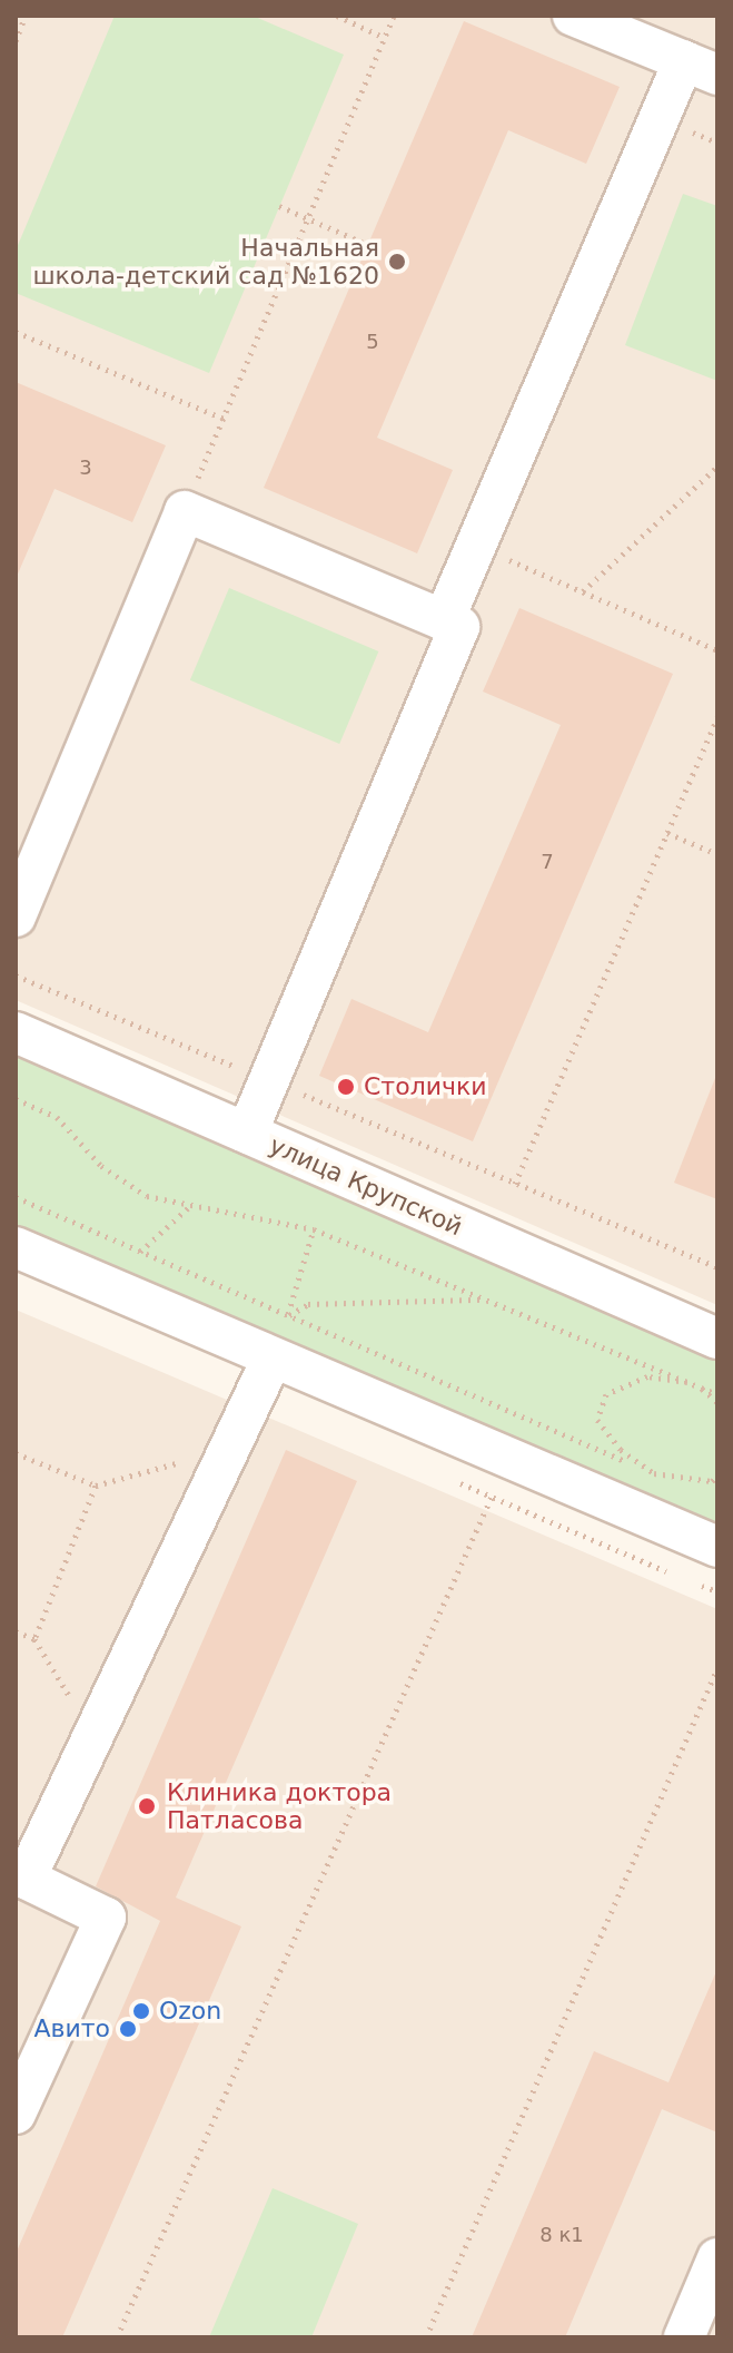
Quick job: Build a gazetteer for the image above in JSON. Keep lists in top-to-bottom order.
{
  "streets": {
    "street": ["улица Крупской"]
  },
  "places": [
    "Начальная школа-детский сад №1620",
    "Столички",
    "Клиника доктора Патласова",
    "Ozon",
    "Авито"
  ],
  "house_numbers": [
    "5",
    "3",
    "7",
    "8 к1"
  ]
}
